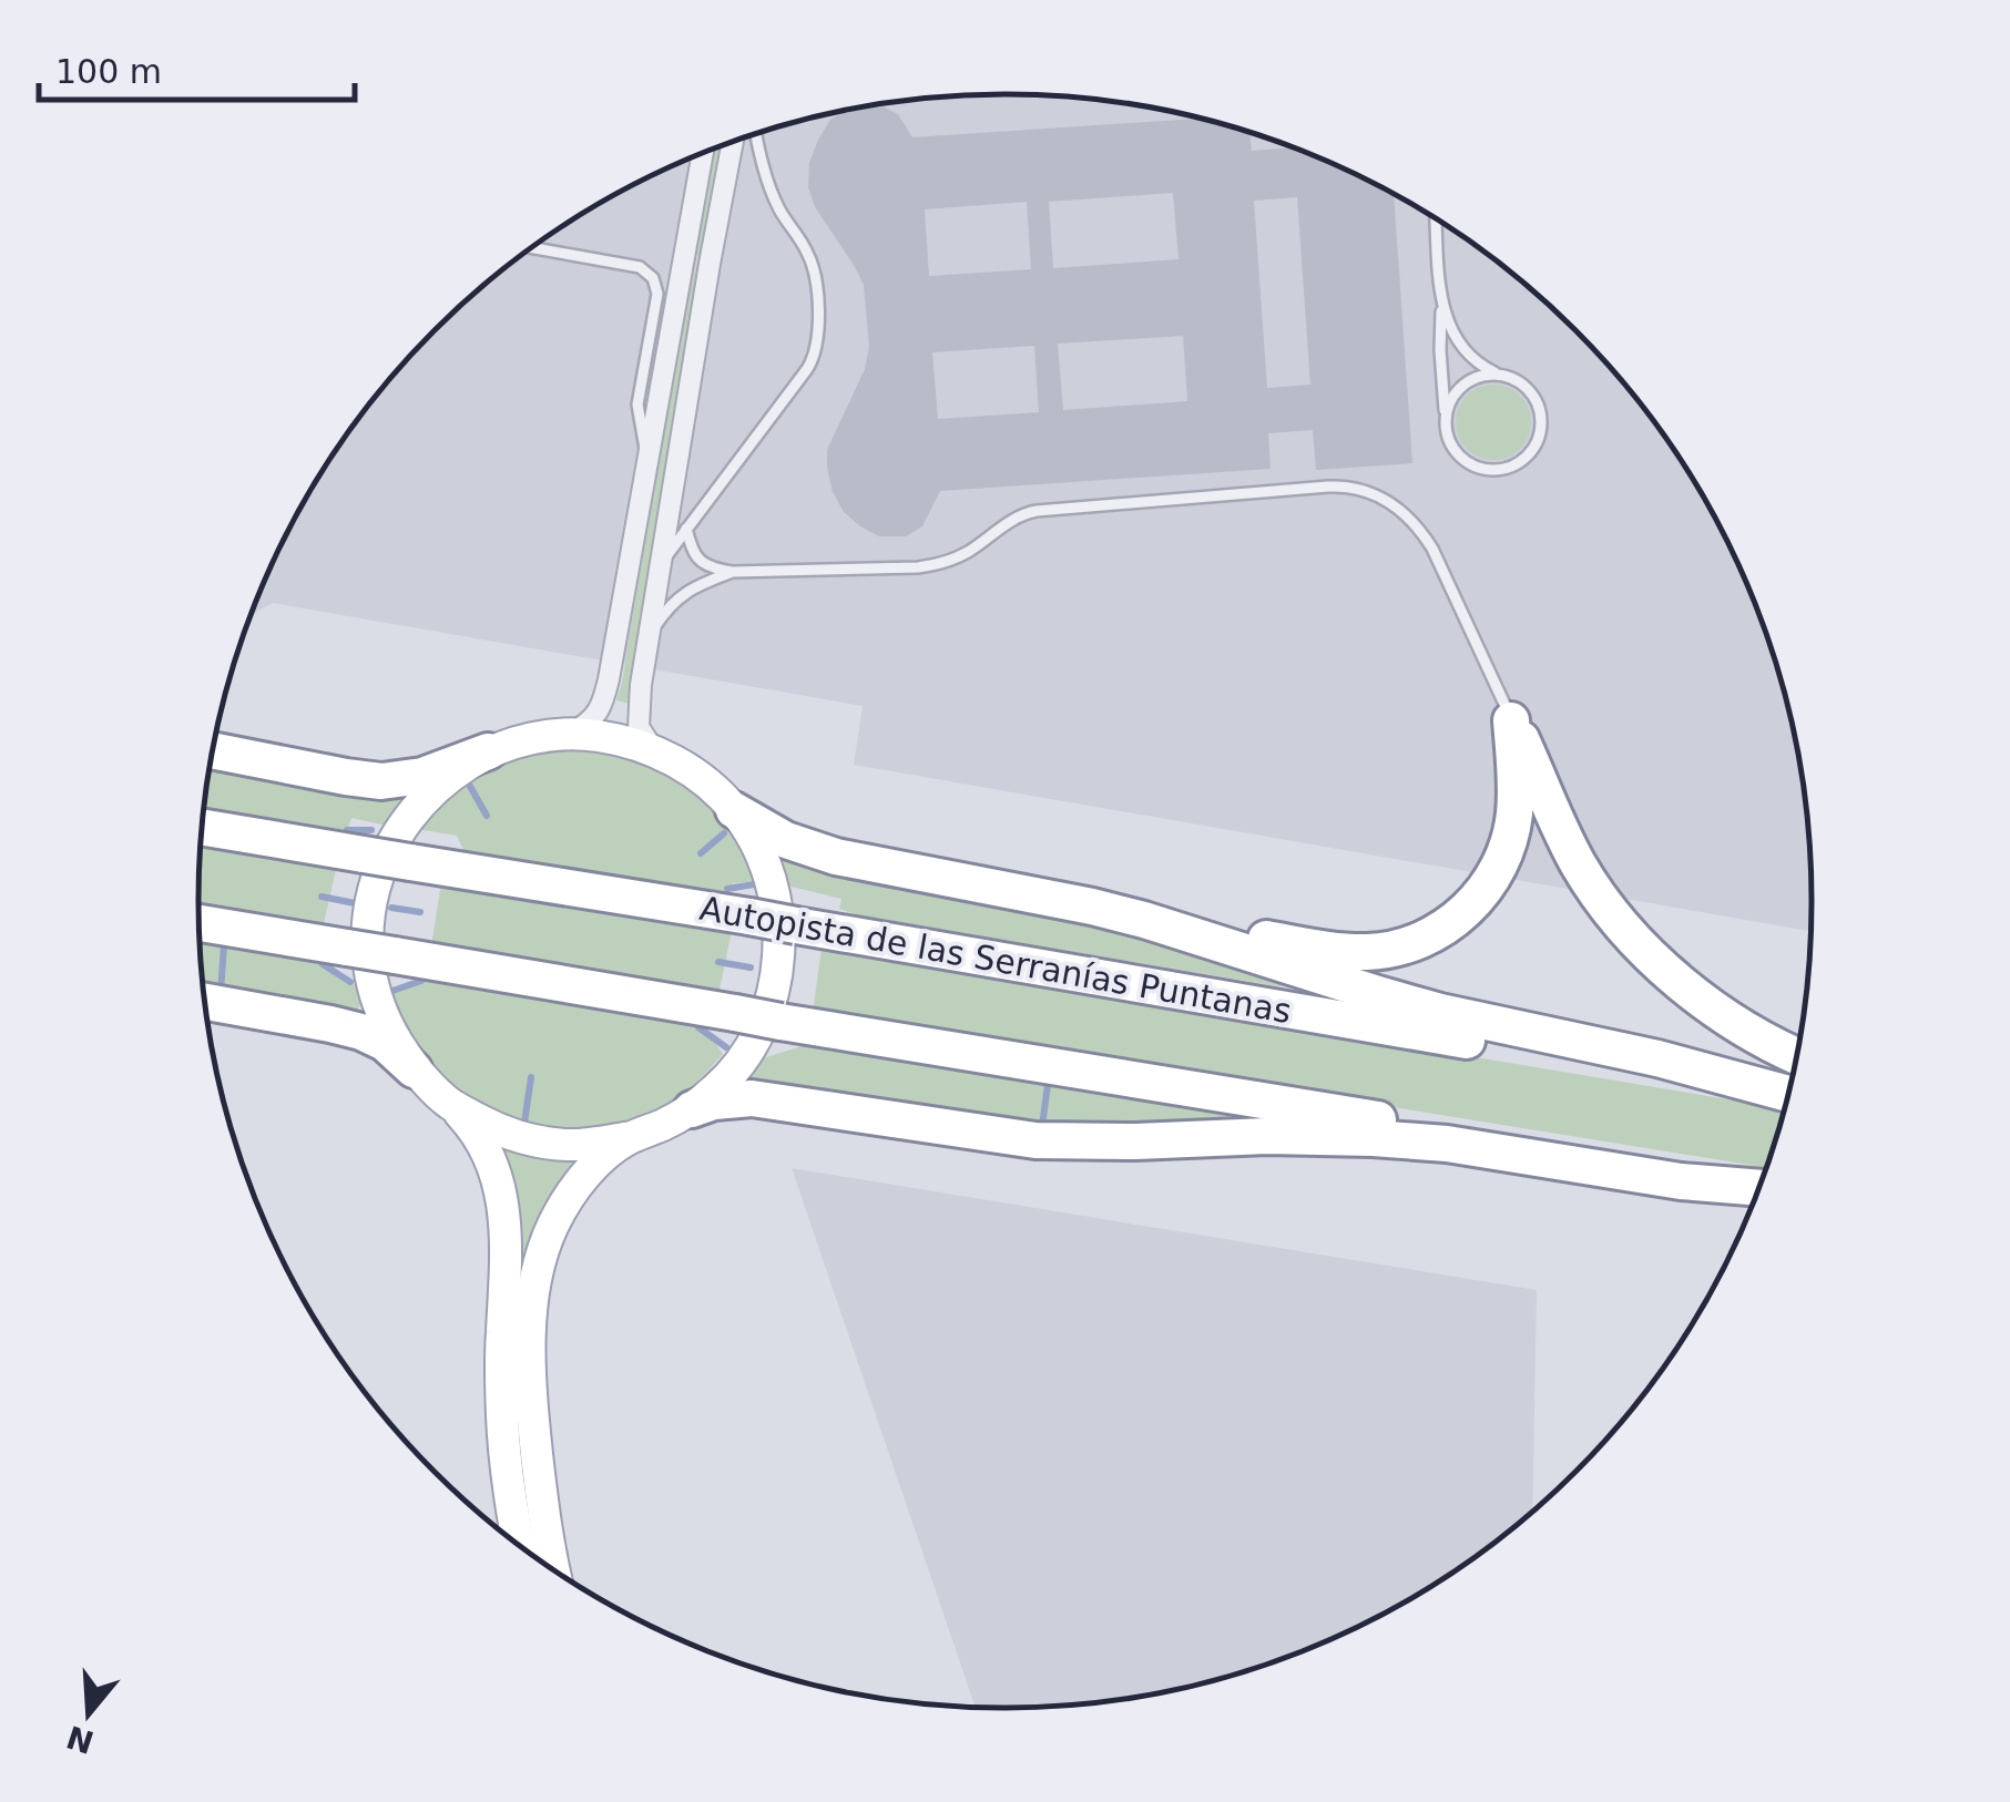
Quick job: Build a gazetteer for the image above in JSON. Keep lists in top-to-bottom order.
{
  "streets": {
    "highway": ["Autopista de las Serranías Puntanas"]
  },
  "scale_bar": "100 m",
  "north": "bottom"
}
